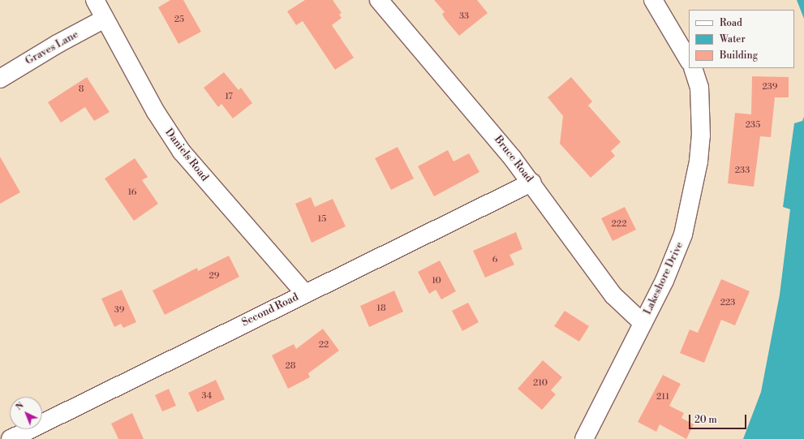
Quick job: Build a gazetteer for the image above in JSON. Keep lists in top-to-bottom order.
{
  "streets": {
    "street": [
      "Graves Lane",
      "Daniels Road",
      "Bruce Road",
      "Lakeshore Drive",
      "Second Road"
    ]
  },
  "crossings": [
    ["Graves Lane", "Daniels Road"],
    ["Daniels Road", "Second Road"],
    ["Bruce Road", "Lakeshore Drive"],
    ["Bruce Road", "Second Road"]
  ],
  "house_numbers": [
    "33",
    "25",
    "239",
    "8",
    "17",
    "235",
    "233",
    "16",
    "15",
    "222",
    "6",
    "29",
    "10",
    "223",
    "18",
    "39",
    "22",
    "28",
    "210",
    "34",
    "211"
  ],
  "legend": ["Road", "Water", "Building"],
  "scale_bar": "20 m",
  "north": "top left"
}
